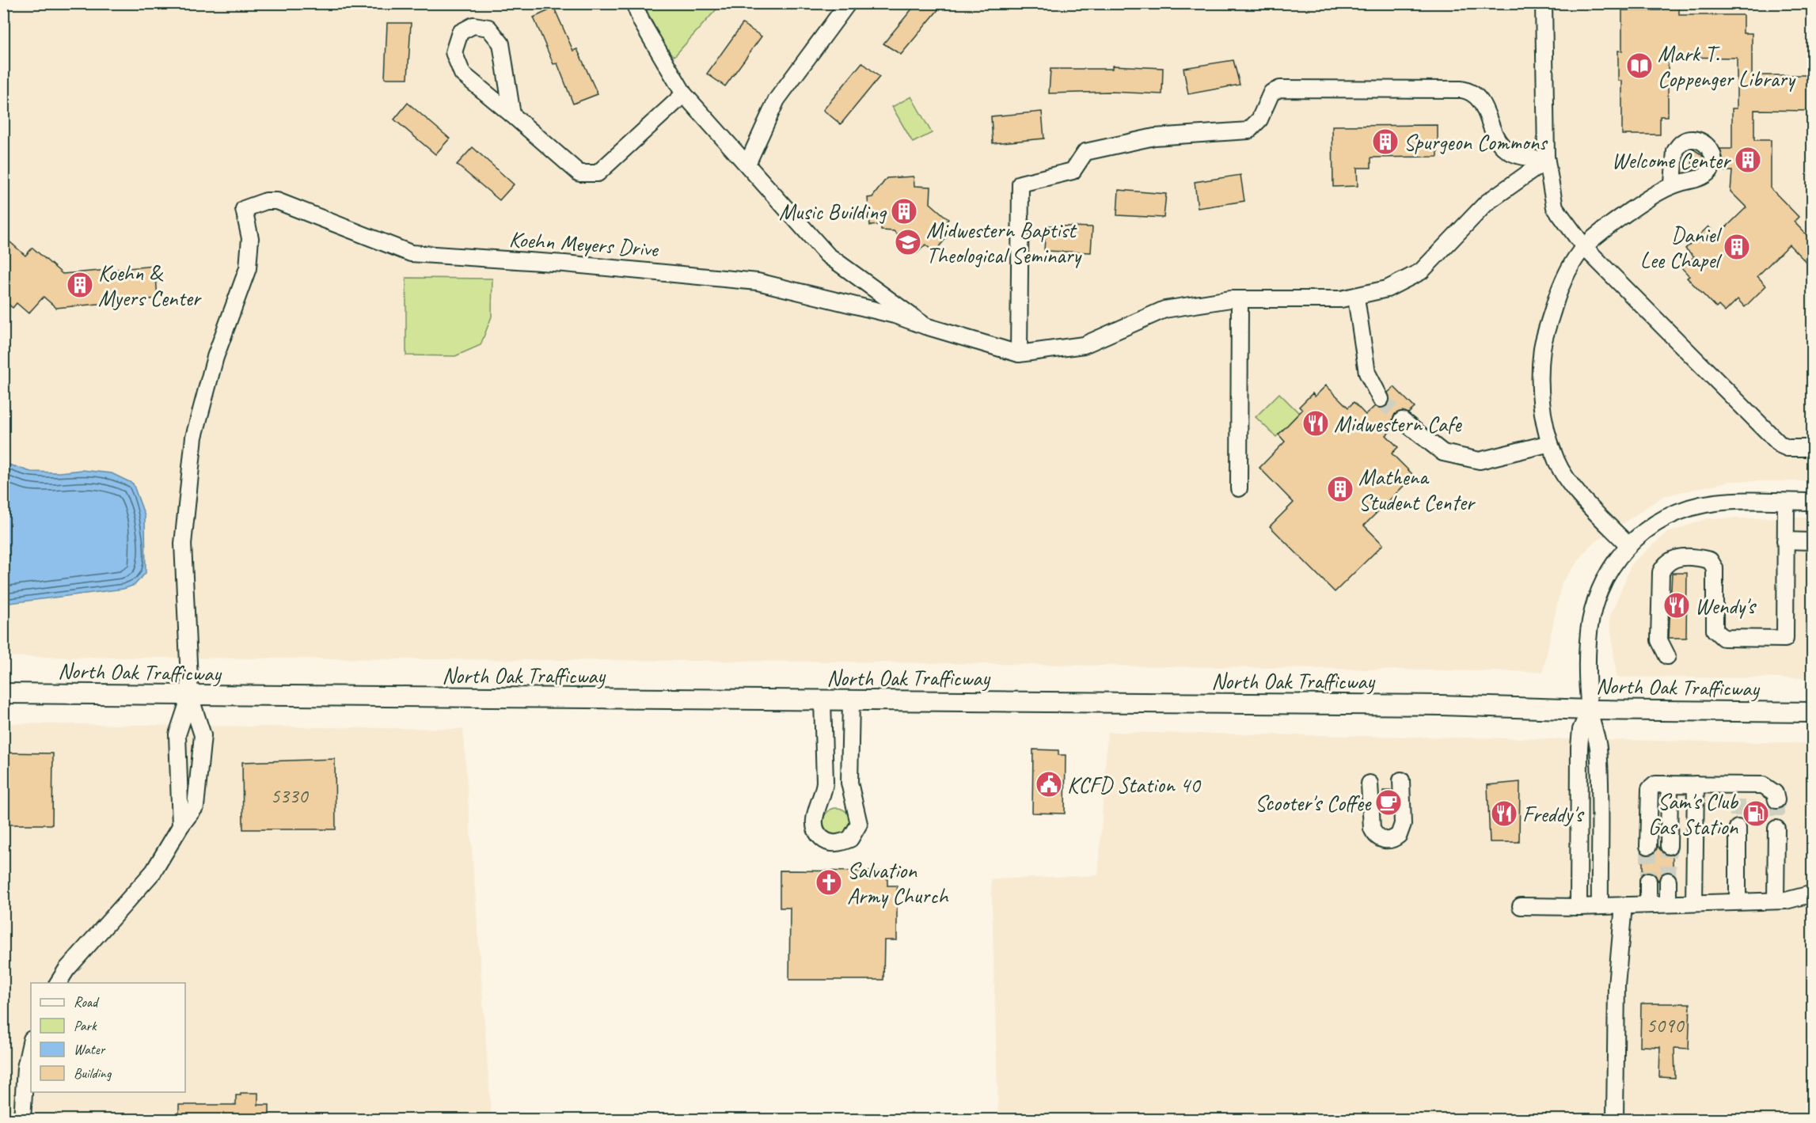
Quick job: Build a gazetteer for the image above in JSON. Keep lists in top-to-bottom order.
{
  "streets": {
    "main road": ["North Oak Trafficway"],
    "street": ["Koehn Meyers Drive"]
  },
  "crossings": [
    ["Koehn Meyers Drive", "North Oak Trafficway"]
  ],
  "places": {
    "library": ["Mark T. Coppenger Library"],
    "building": [
      "Spurgeon Commons",
      "Welcome Center",
      "Music Building",
      "Daniel Lee Chapel",
      "Koehn & Myers Center",
      "Mathena Student Center"
    ],
    "school or university": ["Midwestern Baptist Theological Seminary"],
    "restaurant": ["Midwestern Cafe", "Wendy's", "Freddy's"],
    "public building": ["KCFD Station 40"],
    "cafe": ["Scooter's Coffee"],
    "fuel station": ["Sam's Club Gas Station"],
    "church": ["Salvation Army Church"]
  },
  "house_numbers": ["5330", "5090"],
  "legend": [
    "Road",
    "Park",
    "Water",
    "Building"
  ]
}
